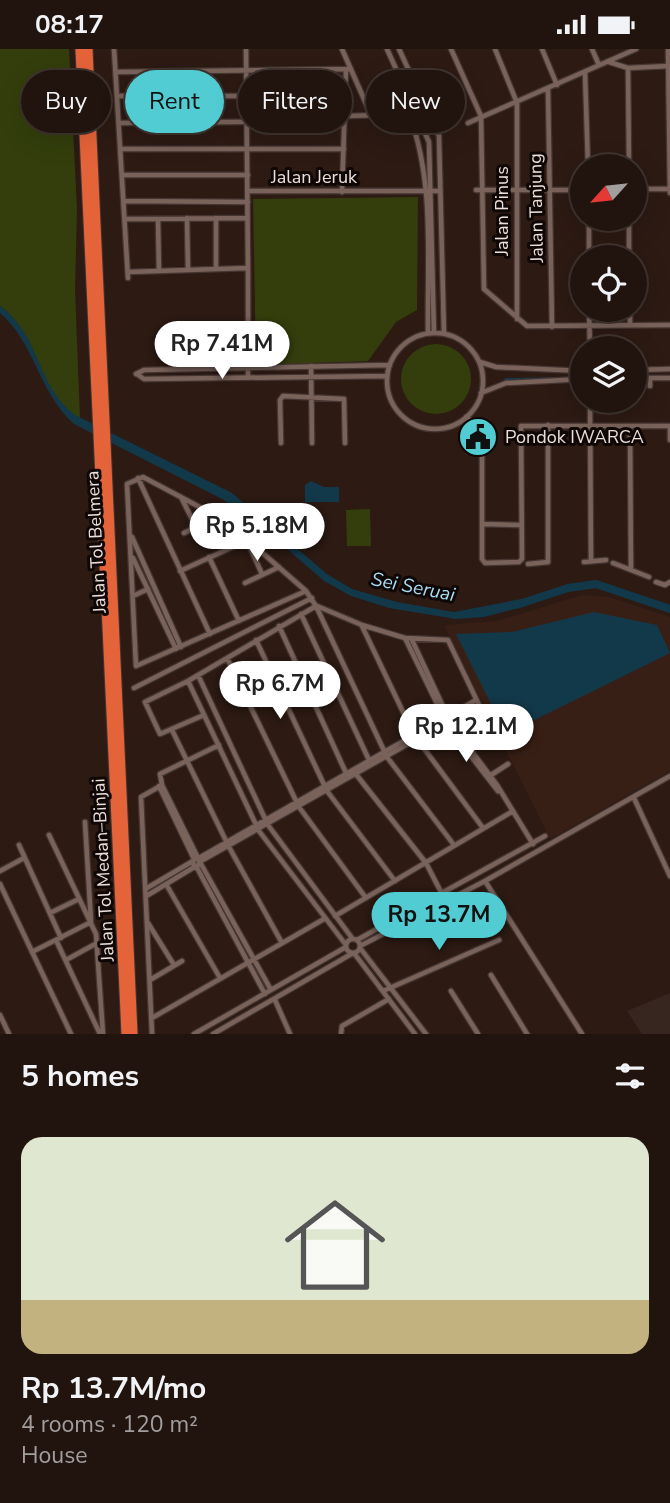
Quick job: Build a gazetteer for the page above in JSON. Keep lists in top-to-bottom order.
{
  "streets": {
    "highway": ["Jalan Tol Belmera", "Jalan Tol Medan–Binjai"],
    "street": ["Jalan Jeruk", "Jalan Tanjung", "Jalan Pinus"]
  },
  "crossings": [
    ["Jalan Tol Belmera", "Jalan Tol Medan–Binjai"]
  ],
  "water": ["Sei Seruai"],
  "places": {
    "public building": ["Pondok IWARCA"]
  },
  "north": "bottom left",
  "page": {
    "status": "08:17",
    "chip": [
      "Buy",
      "Rent",
      "Filters",
      "New"
    ],
    "price": [
      "Rp 7.41M",
      "Rp 5.18M",
      "Rp 6.7M",
      "Rp 12.1M",
      "Rp 13.7M"
    ],
    "heading": "5 homes",
    "list": [
      {
        "name": "Rp 13.7M/mo",
        "note": "4 rooms · 120 m² · House"
      }
    ]
  }
}
